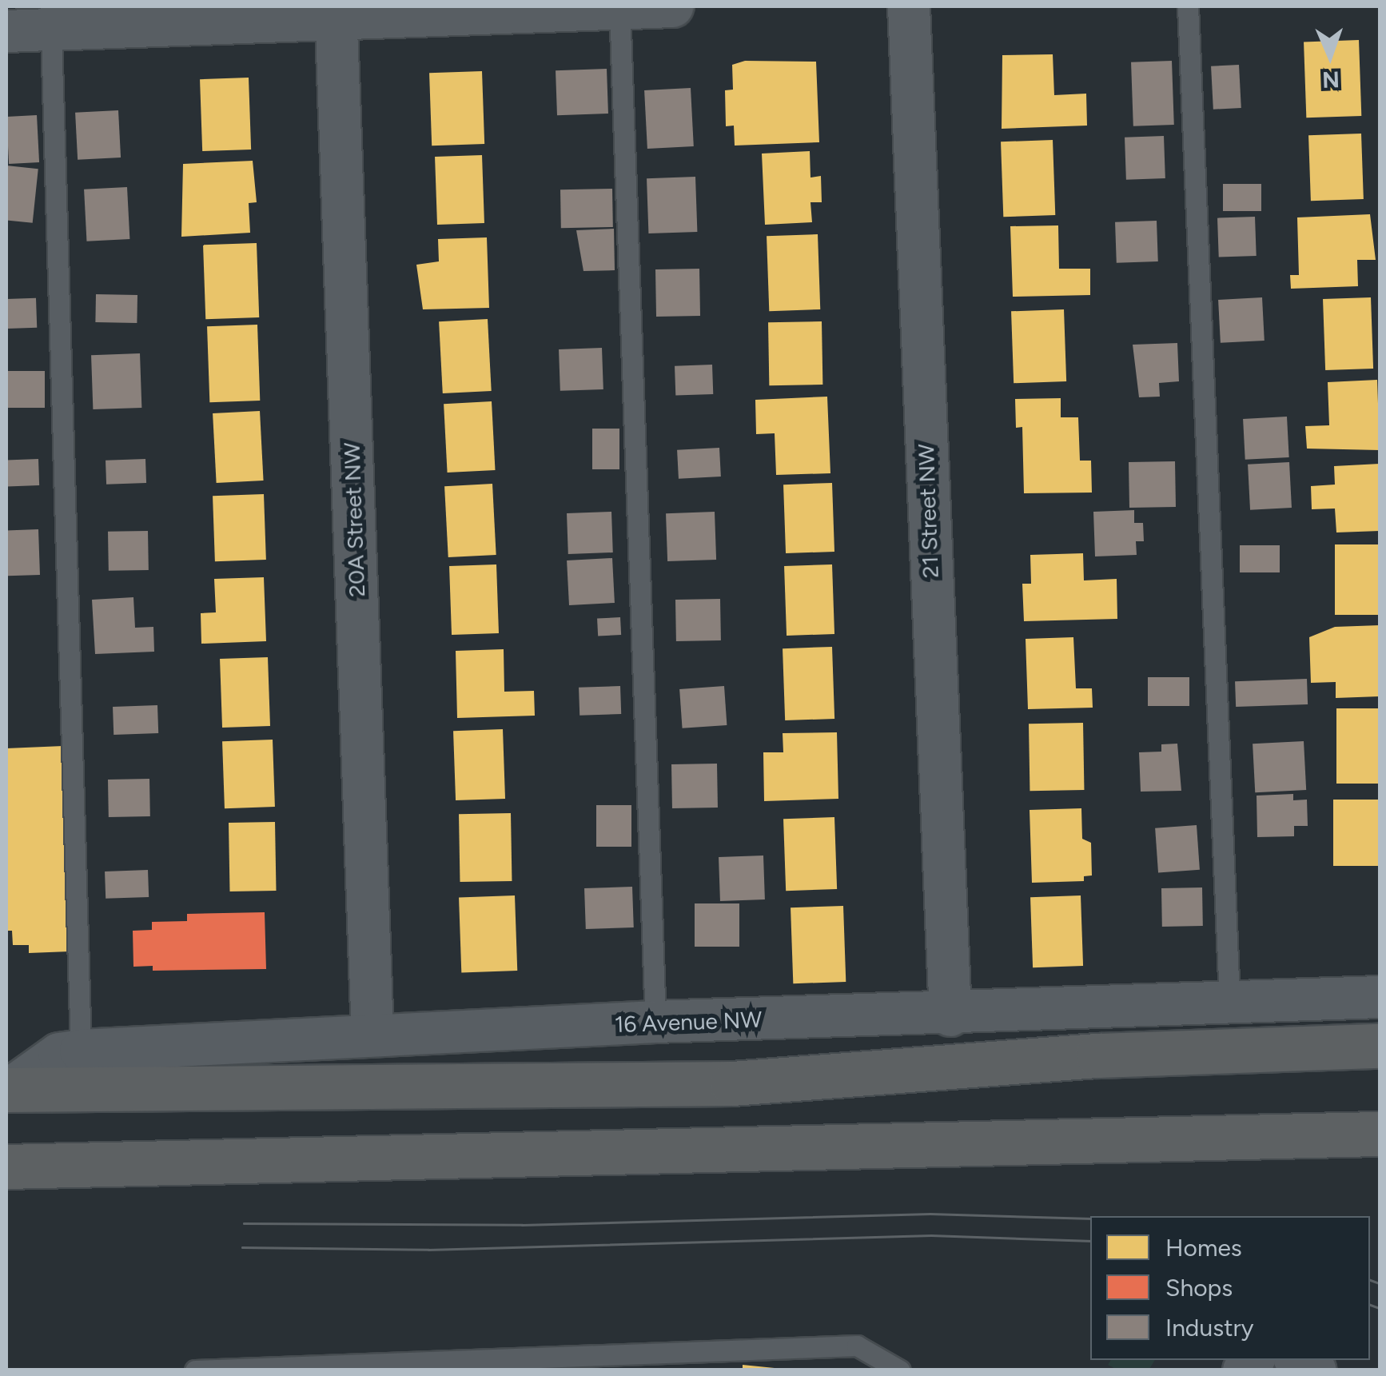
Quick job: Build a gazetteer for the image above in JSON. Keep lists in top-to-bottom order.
{
  "streets": {
    "highway": ["16 Avenue NW"],
    "street": ["21 Street NW", "20A Street NW"]
  },
  "crossings": [
    ["21 Street NW", "16 Avenue NW"],
    ["20A Street NW", "16 Avenue NW"]
  ],
  "legend": ["Homes", "Shops", "Industry"],
  "north": "bottom"
}
